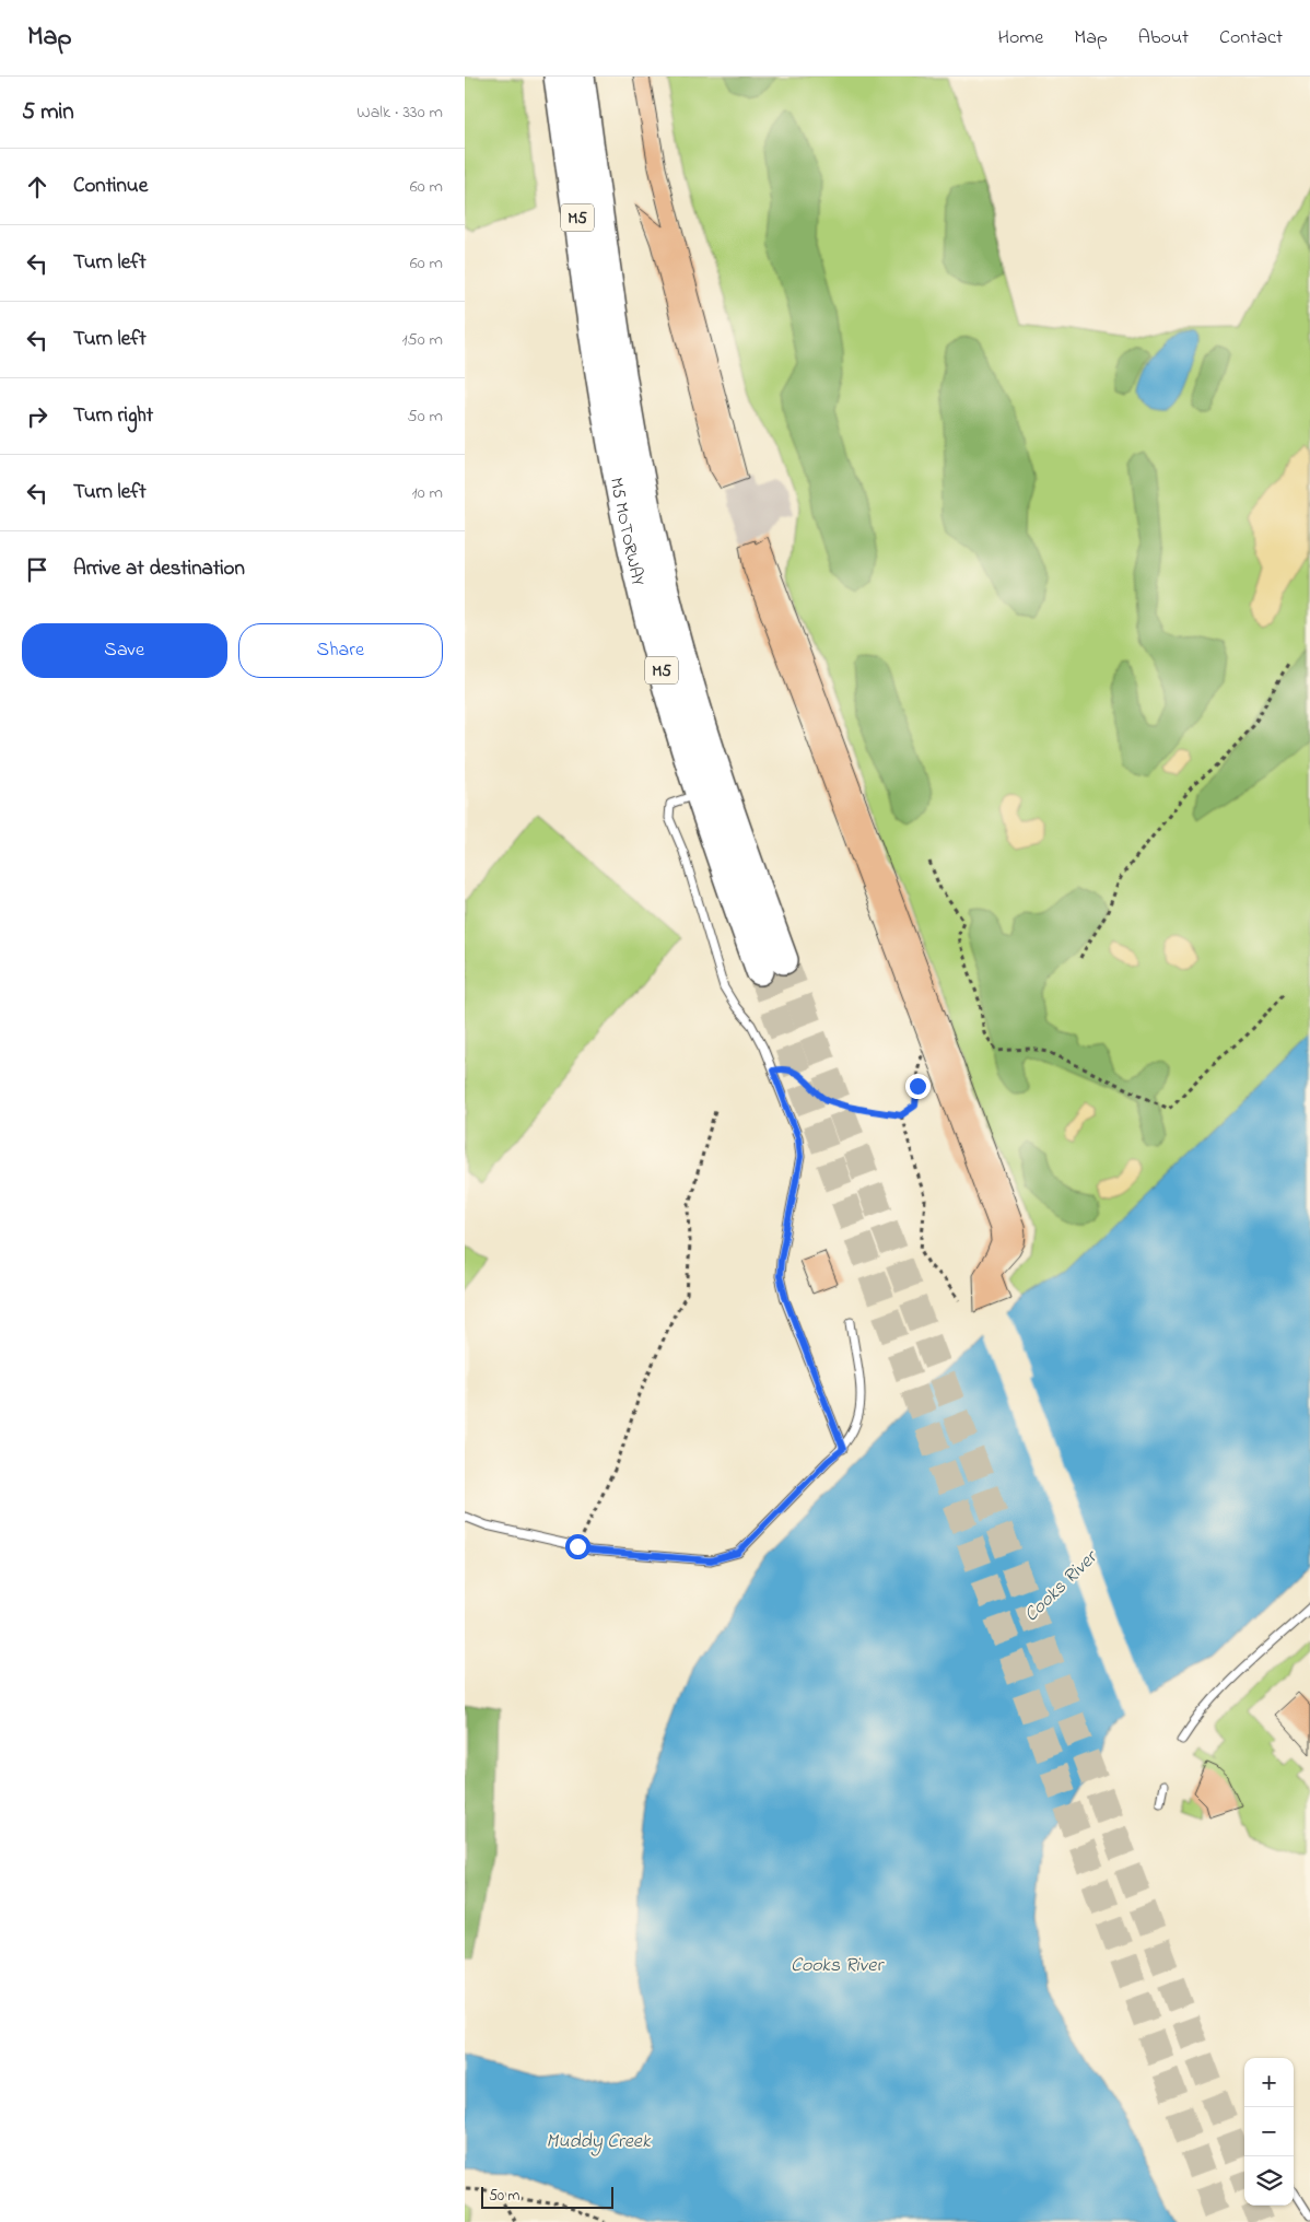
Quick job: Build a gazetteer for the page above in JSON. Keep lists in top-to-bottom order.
{
  "streets": {
    "highway": ["M5", "M5 MOTORWAY"]
  },
  "water": ["Cooks River", "Muddy Creek"],
  "scale_bar": "50 m",
  "page": {
    "header": "Map",
    "nav": [
      "Home",
      "Map",
      "About",
      "Contact"
    ],
    "heading": ["5 min", "Walk · 330 m"],
    "list": [
      ["Continue", "60 m"],
      ["Turn left", "60 m"],
      ["Turn left", "150 m"],
      ["Turn right", "50 m"],
      ["Turn left", "10 m"],
      "Arrive at destination"
    ],
    "buttons": ["Save", "Share"],
    "map_buttons": ["+", "−"],
    "scale": "50 m"
  }
}
